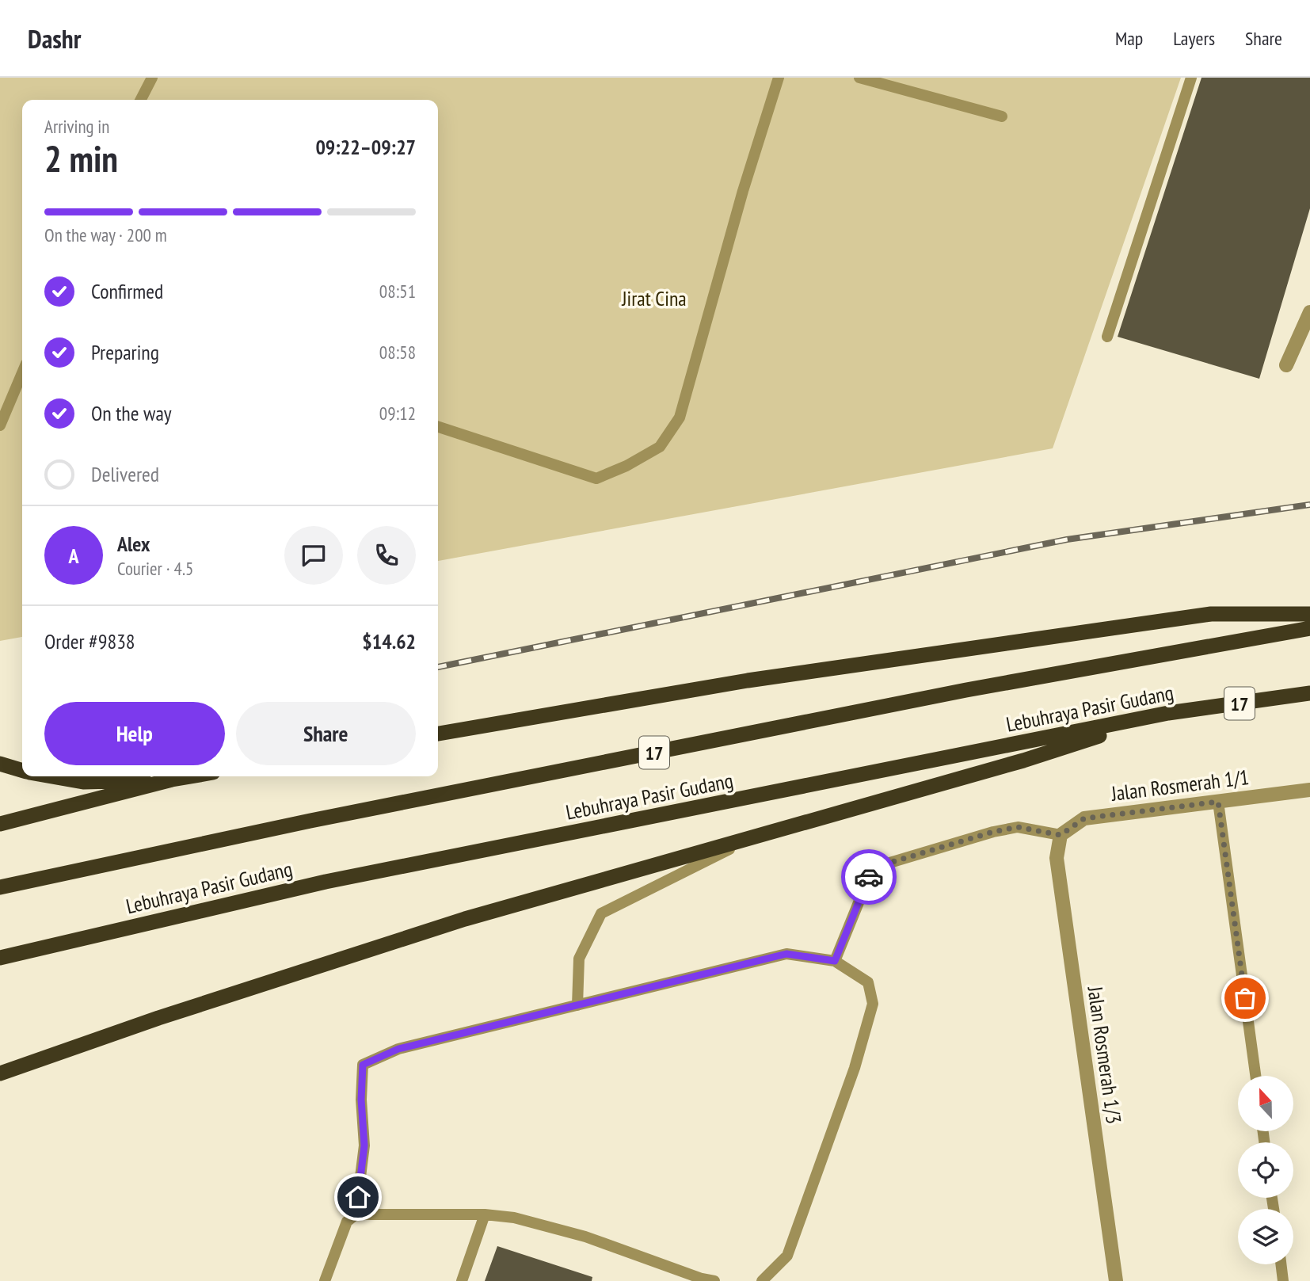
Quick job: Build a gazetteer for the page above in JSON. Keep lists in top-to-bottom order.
{
  "streets": {
    "highway": ["17", "Lebuhraya Pasir Gudang"],
    "street": ["Jalan Rosmerah 1/1", "Jalan Rosmerah 1/3"]
  },
  "crossings": [
    ["Jalan Rosmerah 1/1", "Jalan Rosmerah 1/3"]
  ],
  "parks": ["Jirat Cina"],
  "north": "top",
  "page": {
    "header": "Dashr",
    "nav": ["Map", "Layers", "Share"],
    "heading": ["2 min", "Arriving in", "09:22–09:27"],
    "panel": [
      "Alex",
      "Courier · 4.5",
      "Order #9838",
      "$14.62"
    ],
    "bar": "On the way · 200 m",
    "list": [
      ["Confirmed", "08:51"],
      ["Preparing", "08:58"],
      ["On the way", "09:12"],
      "Delivered"
    ],
    "round": "A",
    "buttons": ["Help", "Share"]
  }
}
